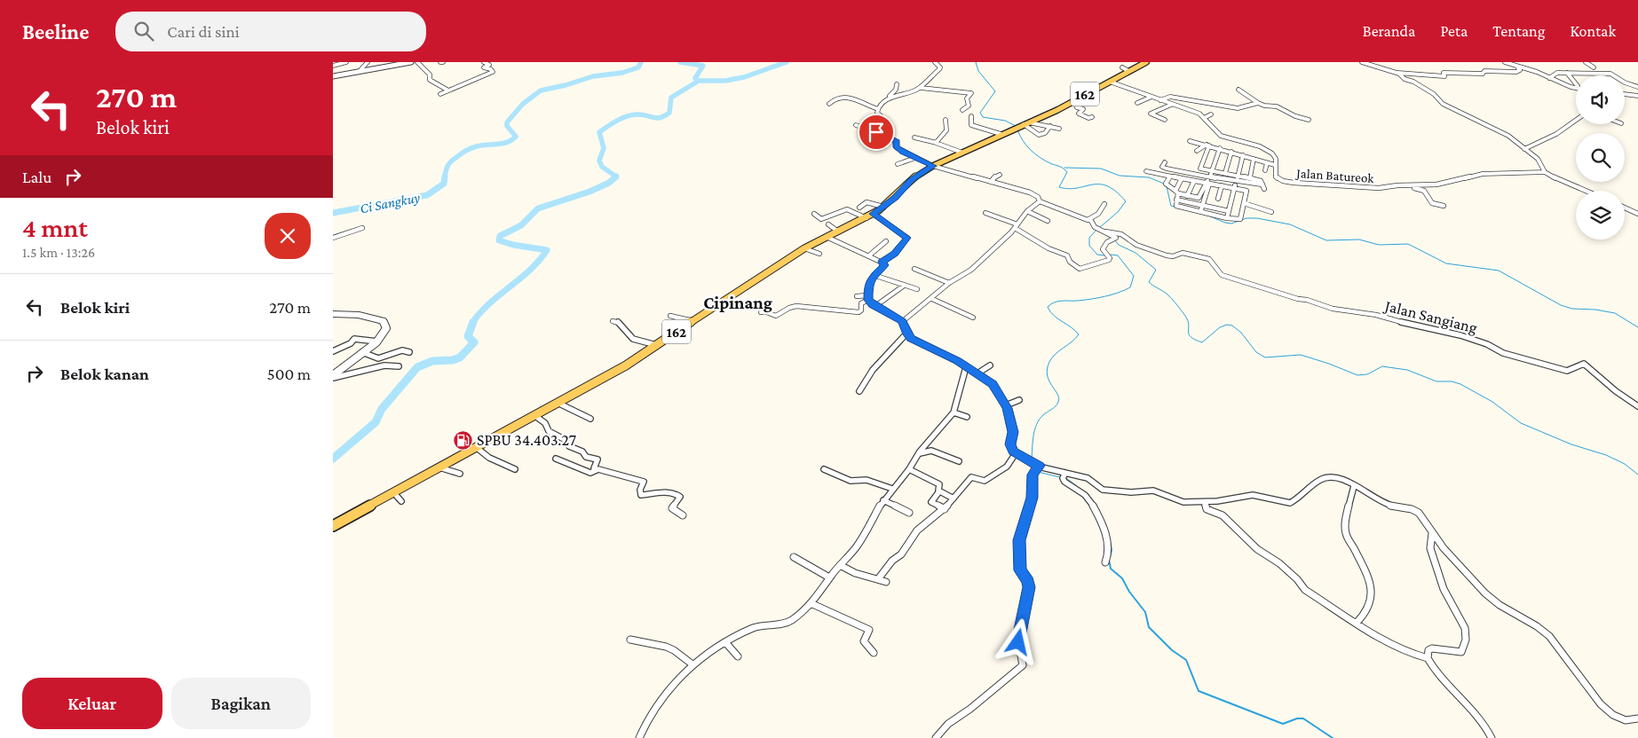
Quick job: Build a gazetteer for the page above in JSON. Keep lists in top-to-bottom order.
{
  "streets": {
    "main road": ["162"],
    "street": ["Jalan Batureok", "Jalan Sangiang"]
  },
  "districts": ["Cipinang"],
  "water": ["Ci Sangkuy"],
  "places": {
    "fuel station": ["SPBU 34.403.27"]
  },
  "page": {
    "header": "Beeline",
    "search": "Cari di sini",
    "nav": [
      "Beranda",
      "Peta",
      "Tentang",
      "Kontak"
    ],
    "turn": ["270 m", "Belok kiri"],
    "then": "Lalu",
    "heading": ["4 mnt", "1.5 km · 13:26"],
    "list": [
      {
        "name": "Belok kiri",
        "value": "270 m"
      },
      {
        "name": "Belok kanan",
        "value": "500 m"
      }
    ],
    "buttons": ["Keluar", "Bagikan"]
  }
}
